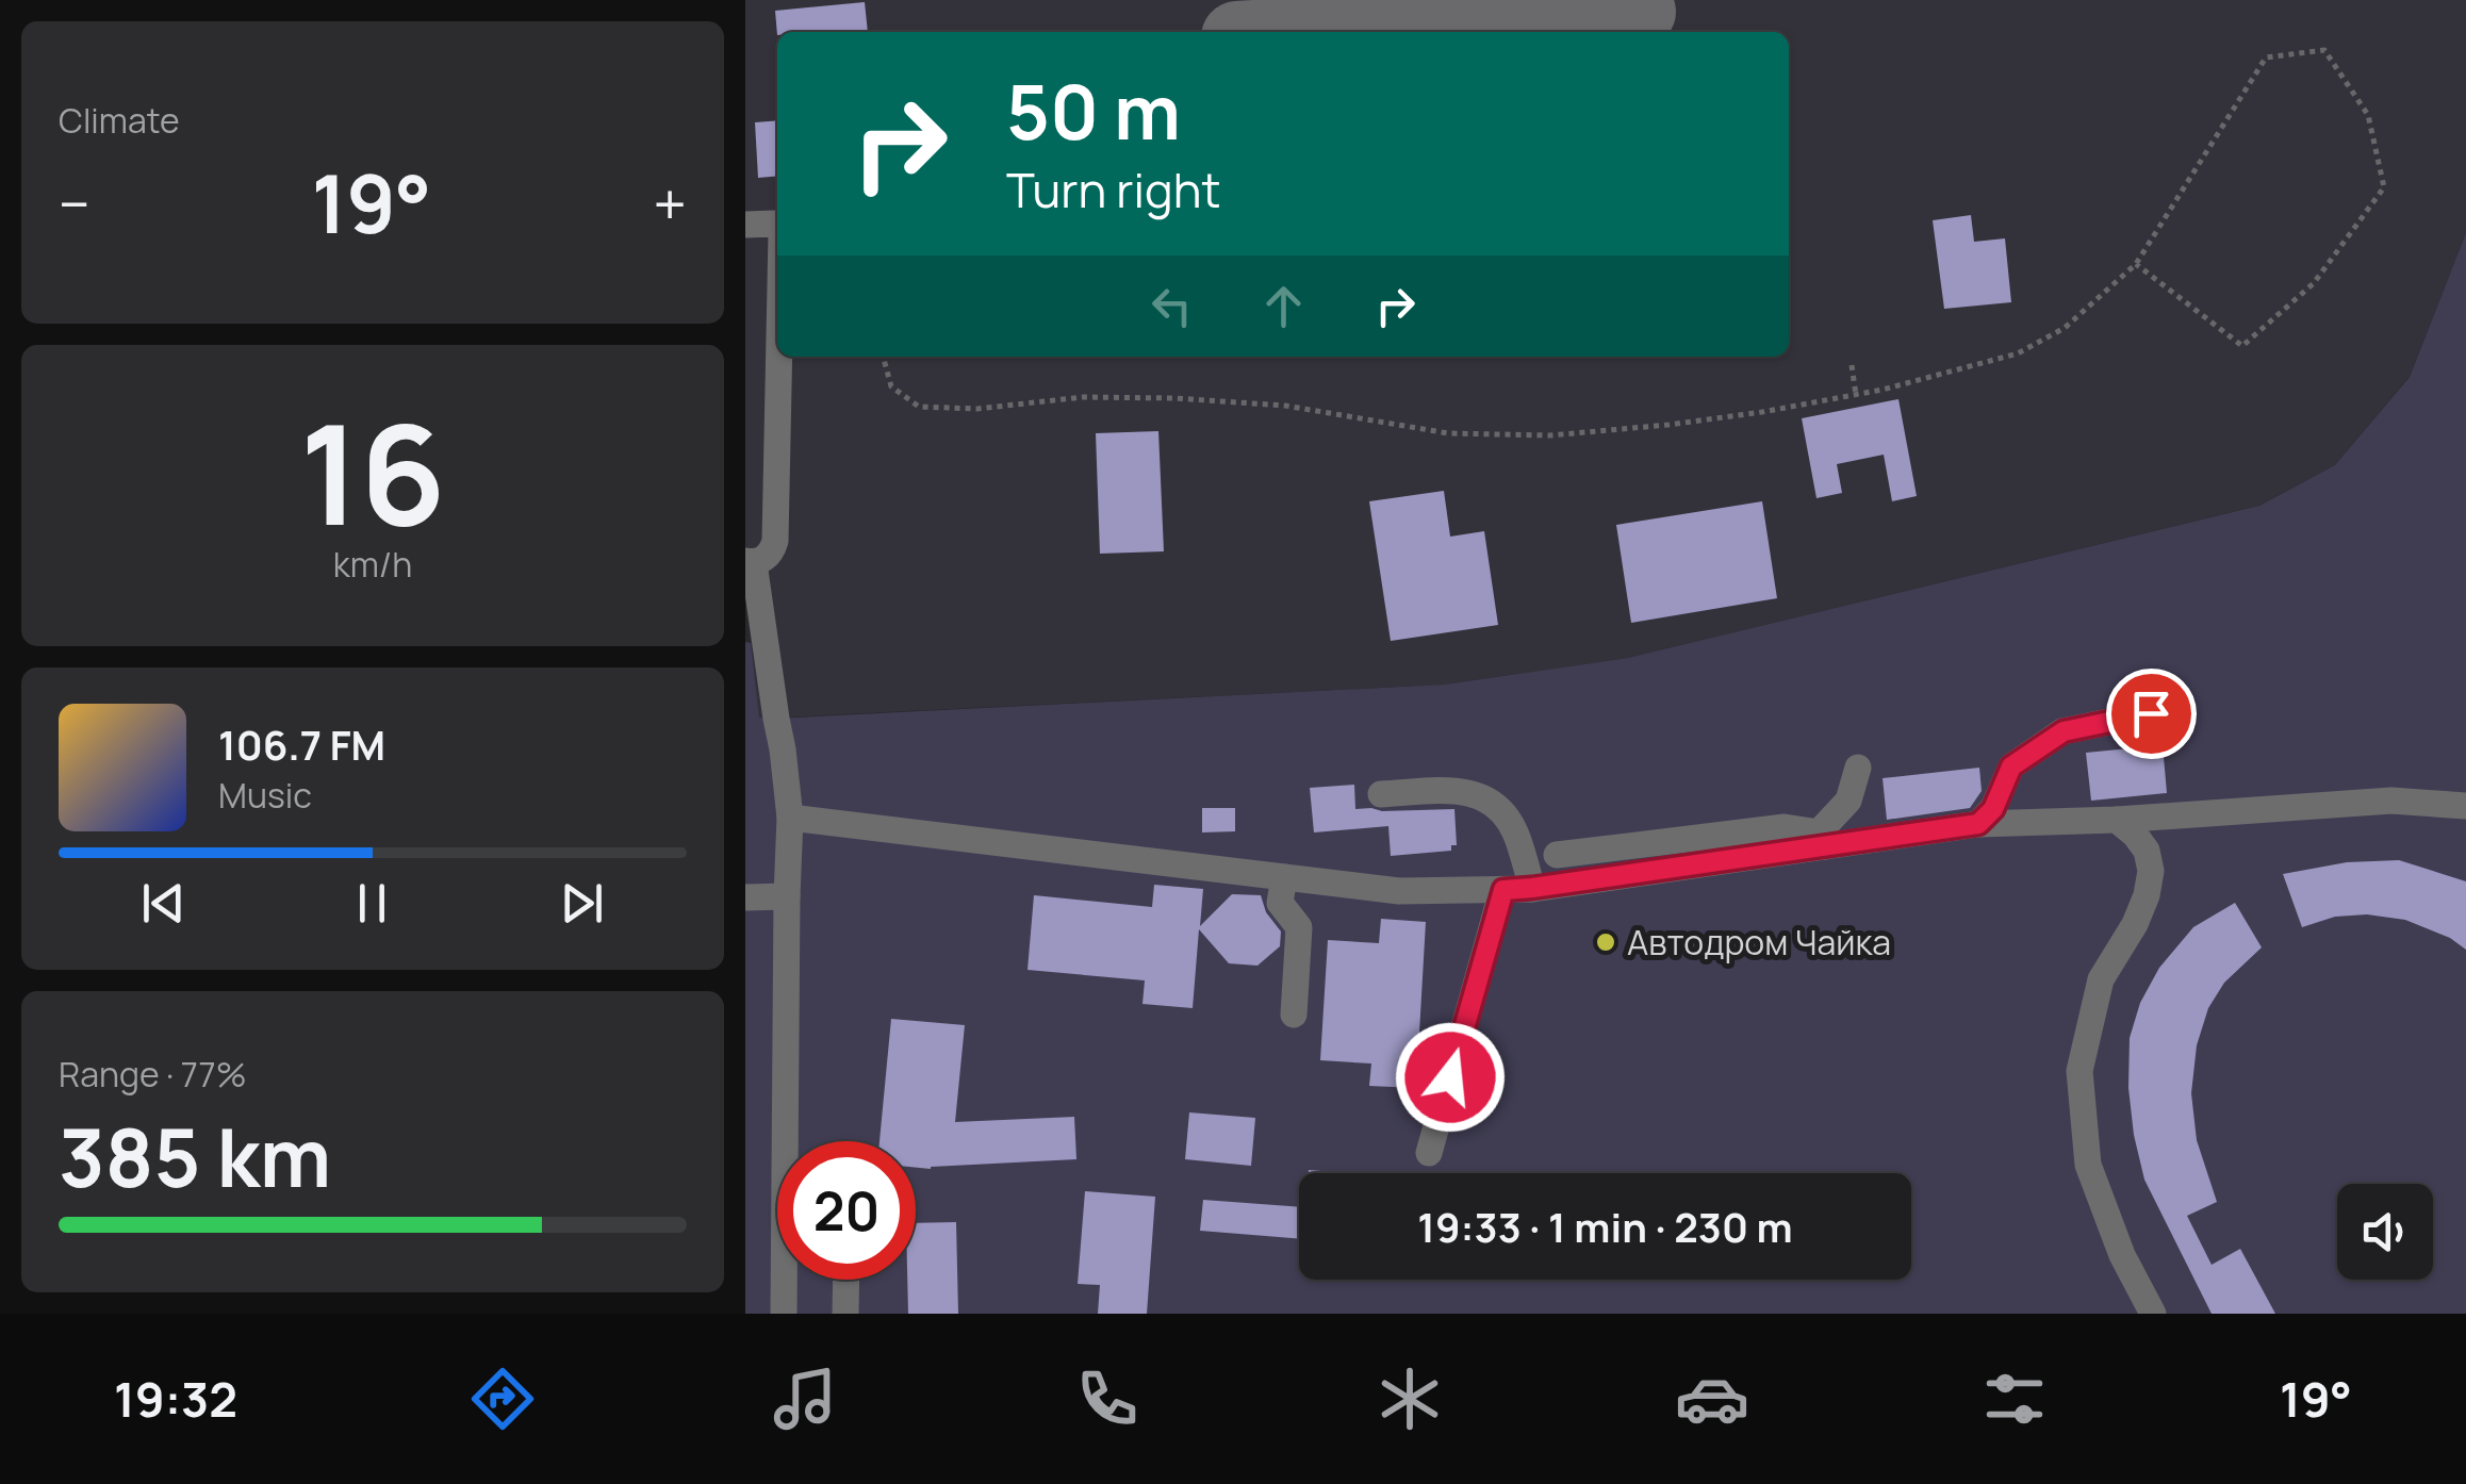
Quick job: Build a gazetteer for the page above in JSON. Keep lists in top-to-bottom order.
{
  "places": ["Автодром Чайка"],
  "page": {
    "tile": [
      "Climate",
      ["16", "km/h"],
      ["Range · 77%", "385 km"]
    ],
    "turn": ["50 m", "Turn right"],
    "heat": ["−", "19°", "+"],
    "song": ["106.7 FM", "Music"],
    "limit": "20",
    "trip": "19:33 · 1 min · 230 m",
    "tabs": ["19:32", "19°"]
  }
}
